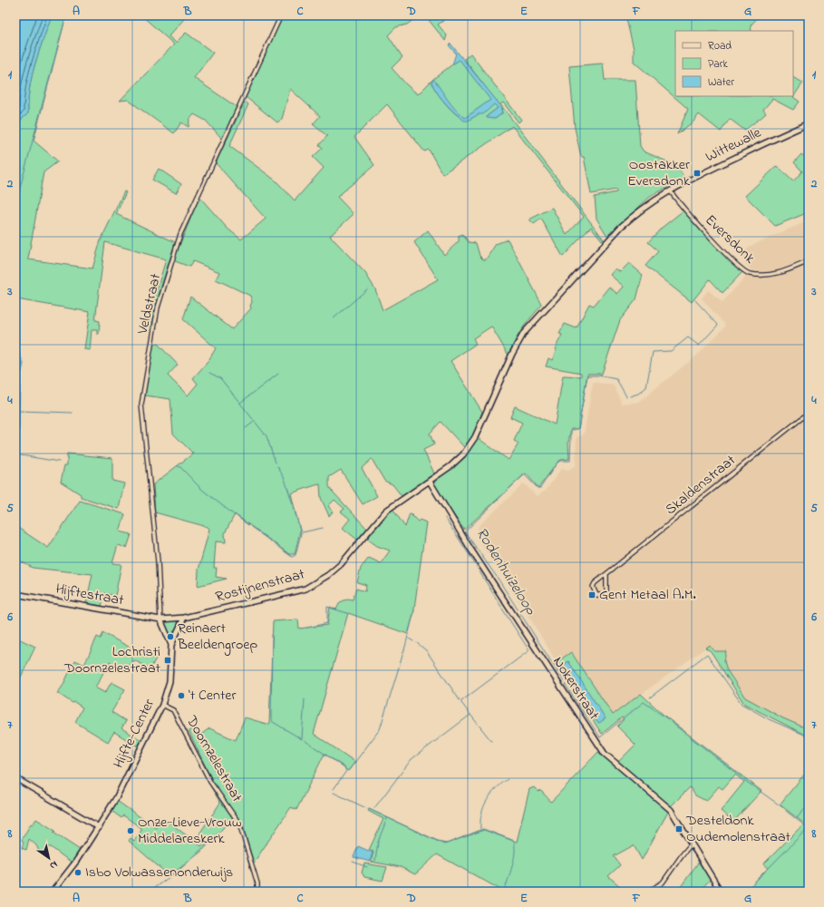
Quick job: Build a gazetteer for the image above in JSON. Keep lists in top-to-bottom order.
{
  "streets": {
    "street": [
      "Wittewalle",
      "Eversdonk",
      "Veldstraat",
      "Skaldenstraat",
      "Rostijnenstraat",
      "Hijftestraat",
      "Nokerstraat",
      "Hijfte-Center",
      "Doornzelestraat"
    ]
  },
  "crossings": [
    ["Wittewalle", "Eversdonk"],
    ["Wittewalle", "Rostijnenstraat"],
    ["Wittewalle", "Nokerstraat"],
    ["Veldstraat", "Rostijnenstraat"],
    ["Veldstraat", "Hijftestraat"],
    ["Veldstraat", "Hijfte-Center"],
    ["Rostijnenstraat", "Hijftestraat"],
    ["Rostijnenstraat", "Nokerstraat"],
    ["Rostijnenstraat", "Hijfte-Center"],
    ["Hijftestraat", "Hijfte-Center"],
    ["Hijfte-Center", "Doornzelestraat"]
  ],
  "water": ["Rodenhuizeloop"],
  "places": {
    "transit": [
      "Oostakker Eversdonk",
      "Gent Metaal A.M.",
      "Lochristi Doornzelestraat",
      "Desteldonk Oudemolenstraat"
    ],
    "other": [
      "Reinaert Beeldengroep",
      "'t Center",
      "Onze-Lieve-Vrouw Middelareskerk",
      "Isbo Volwassenonderwijs"
    ]
  },
  "legend": ["Road", "Park", "Water"],
  "north": "bottom right",
  "grid": {
    "columns": [
      "A",
      "B",
      "C",
      "D",
      "E",
      "F",
      "G"
    ],
    "rows": [
      "1",
      "2",
      "3",
      "4",
      "5",
      "6",
      "7",
      "8"
    ]
  }
}
